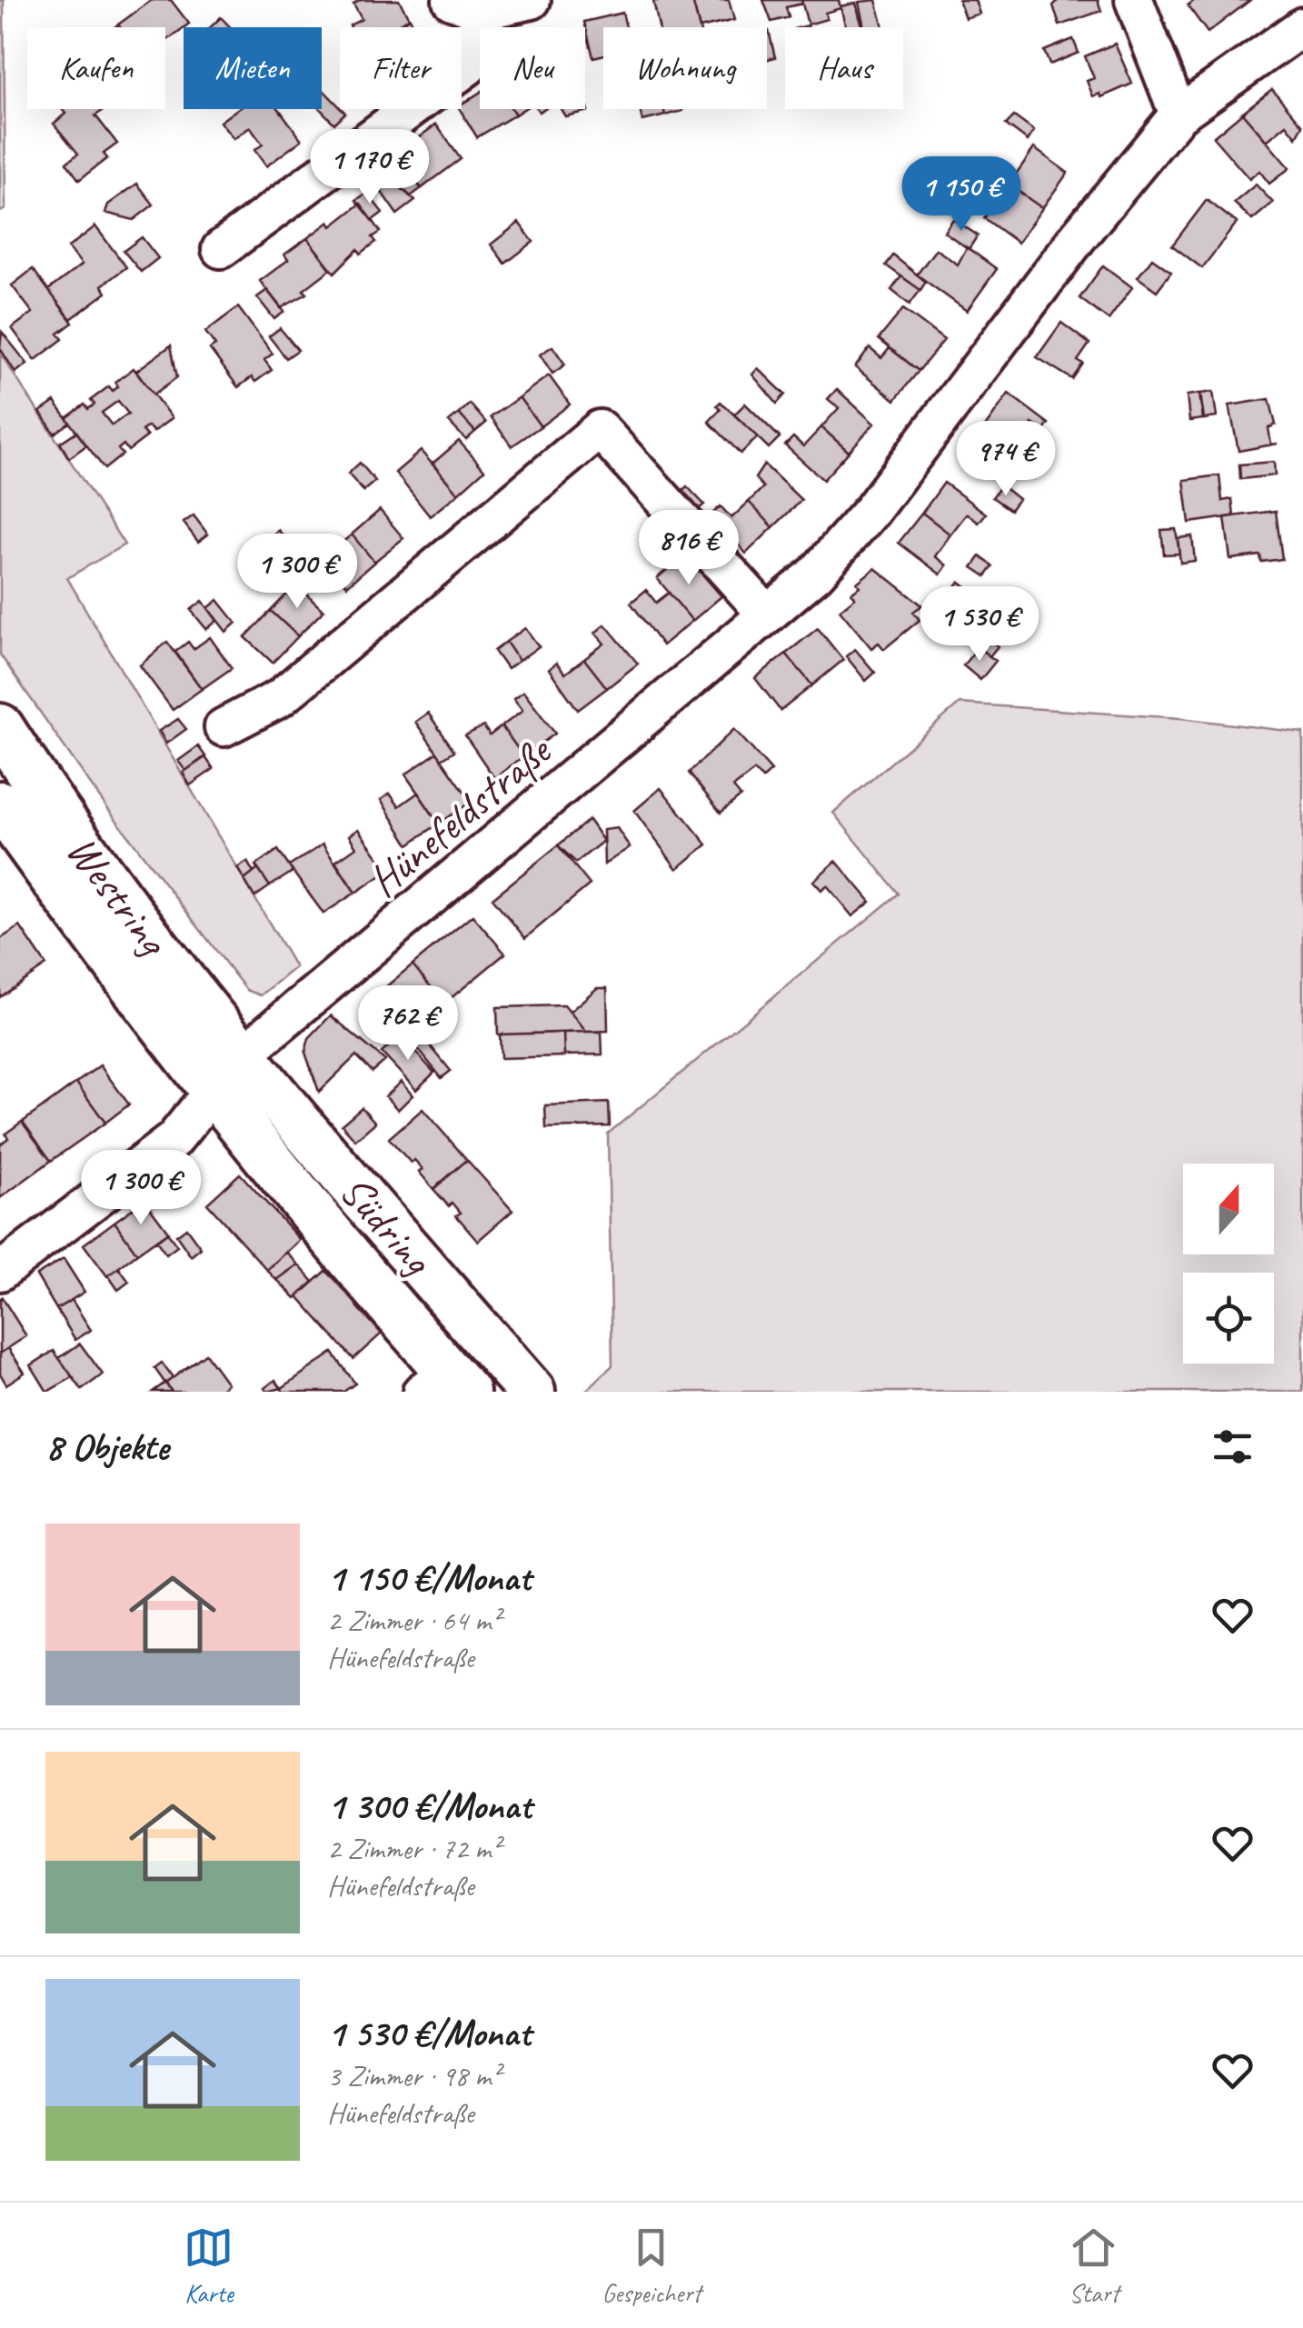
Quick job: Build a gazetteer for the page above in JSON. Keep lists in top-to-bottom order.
{
  "streets": {
    "main road": ["Westring", "Südring"],
    "street": ["Hünefeldstraße"]
  },
  "crossings": [
    ["Hünefeldstraße", "Westring"],
    ["Hünefeldstraße", "Südring"],
    ["Westring", "Südring"]
  ],
  "north": "top",
  "page": {
    "chip": [
      "Kaufen",
      "Mieten",
      "Filter",
      "Neu",
      "Wohnung",
      "Haus"
    ],
    "price": [
      "1 170 €",
      "1 150 €",
      "974 €",
      "816 €",
      "1 300 €",
      "1 530 €",
      "762 €",
      "1 300 €"
    ],
    "heading": "8 Objekte",
    "list": [
      {
        "name": "1 150 €/Monat",
        "note": "2 Zimmer · 64 m² · Hünefeldstraße"
      },
      {
        "name": "1 300 €/Monat",
        "note": "2 Zimmer · 72 m² · Hünefeldstraße"
      },
      {
        "name": "1 530 €/Monat",
        "note": "3 Zimmer · 98 m² · Hünefeldstraße"
      }
    ],
    "tabs": ["Karte", "Gespeichert", "Start"]
  }
}
